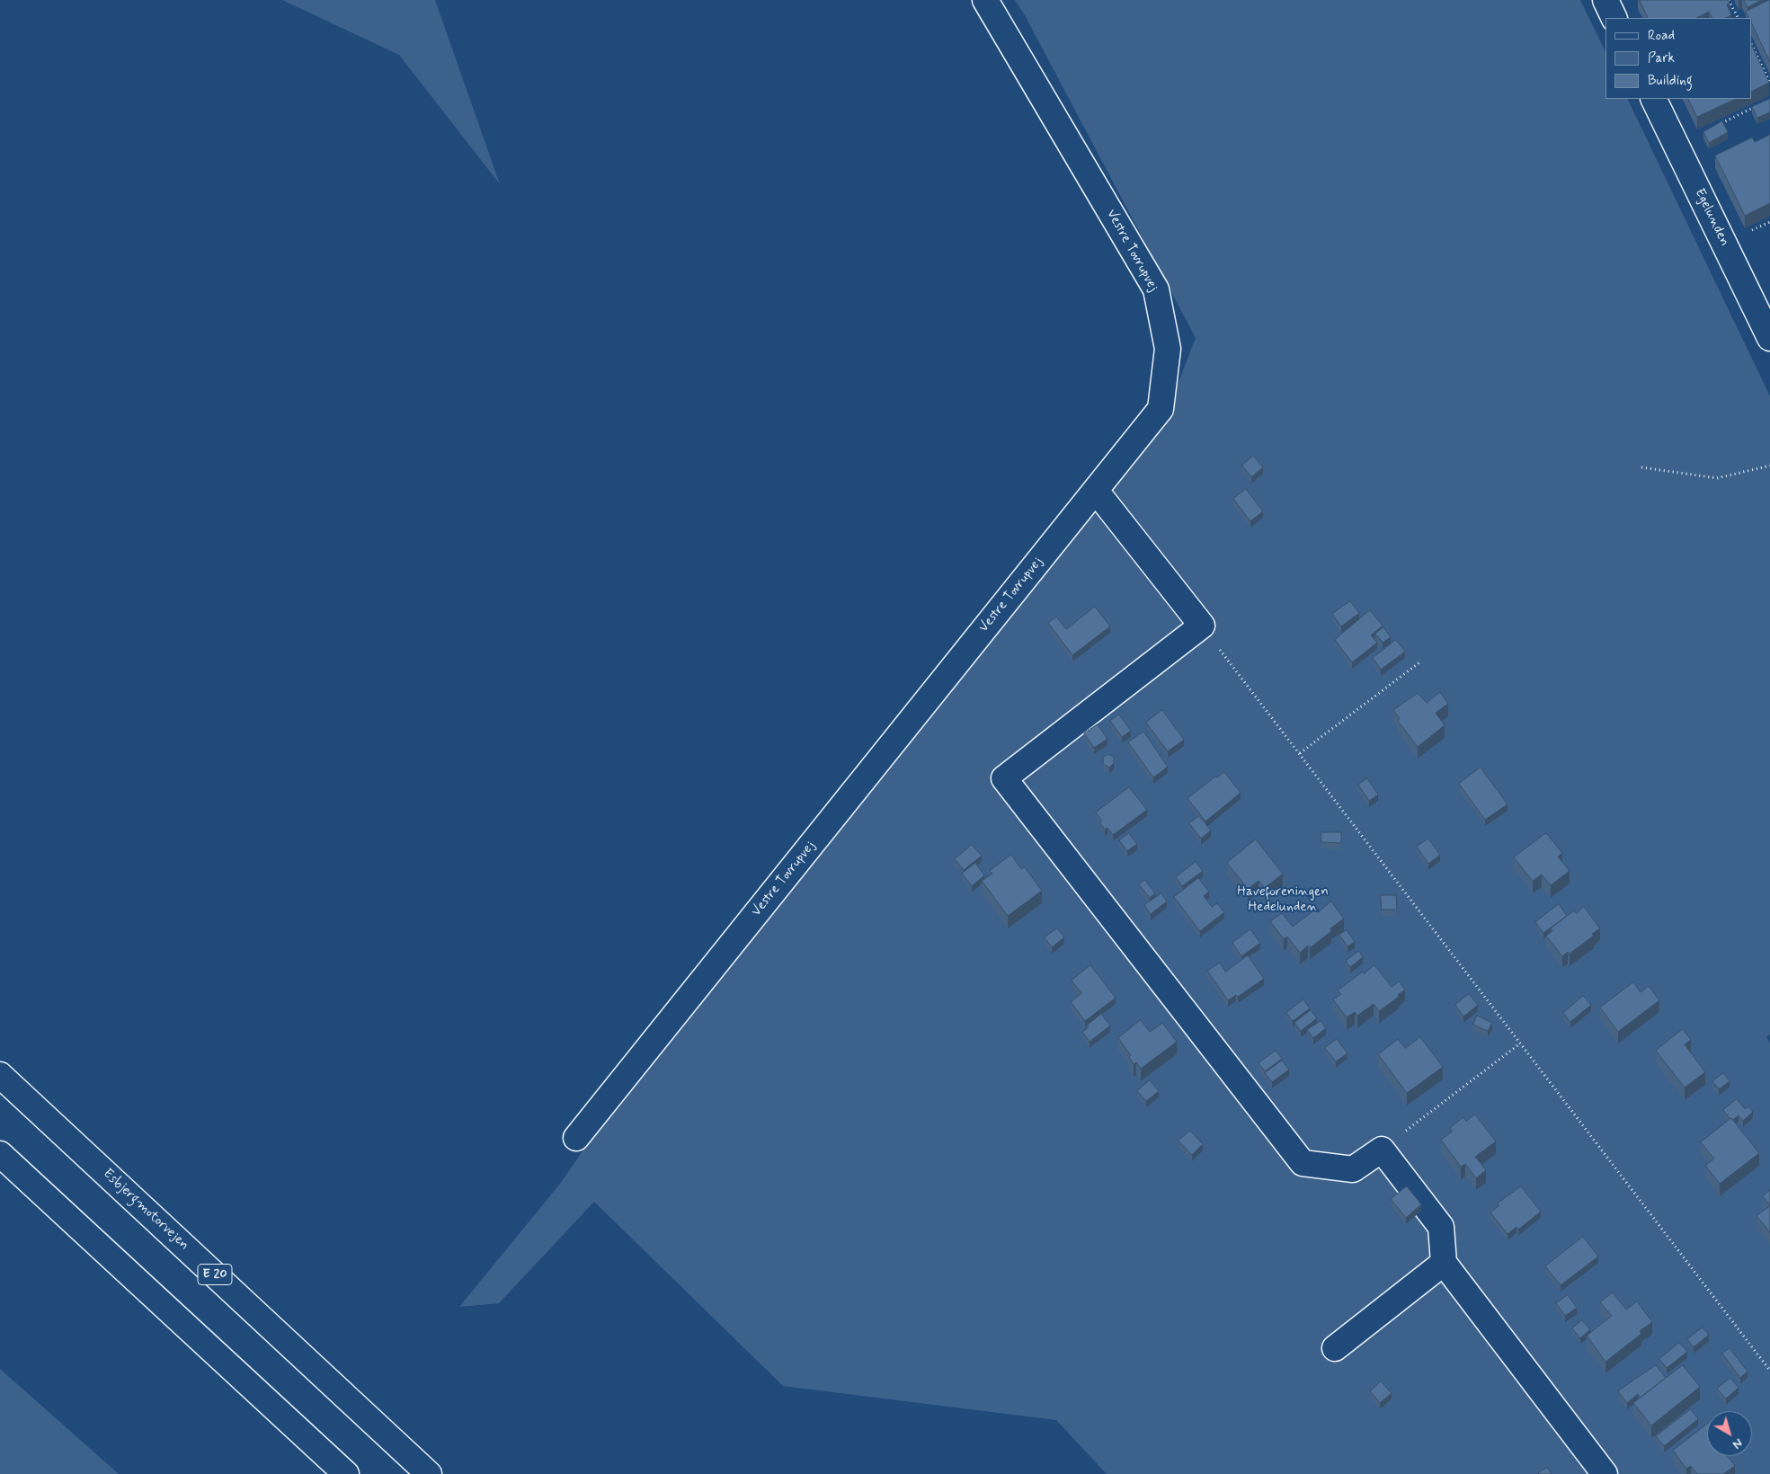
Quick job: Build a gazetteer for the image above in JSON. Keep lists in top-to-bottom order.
{
  "streets": {
    "main road": [
      "Egelunden",
      "Vestre Tovrupvej",
      "Esbjergmotorvejen",
      "E 20"
    ]
  },
  "parks": ["Haveforeningen Hedelunden"],
  "legend": ["Road", "Park", "Building"],
  "north": "bottom right"
}
